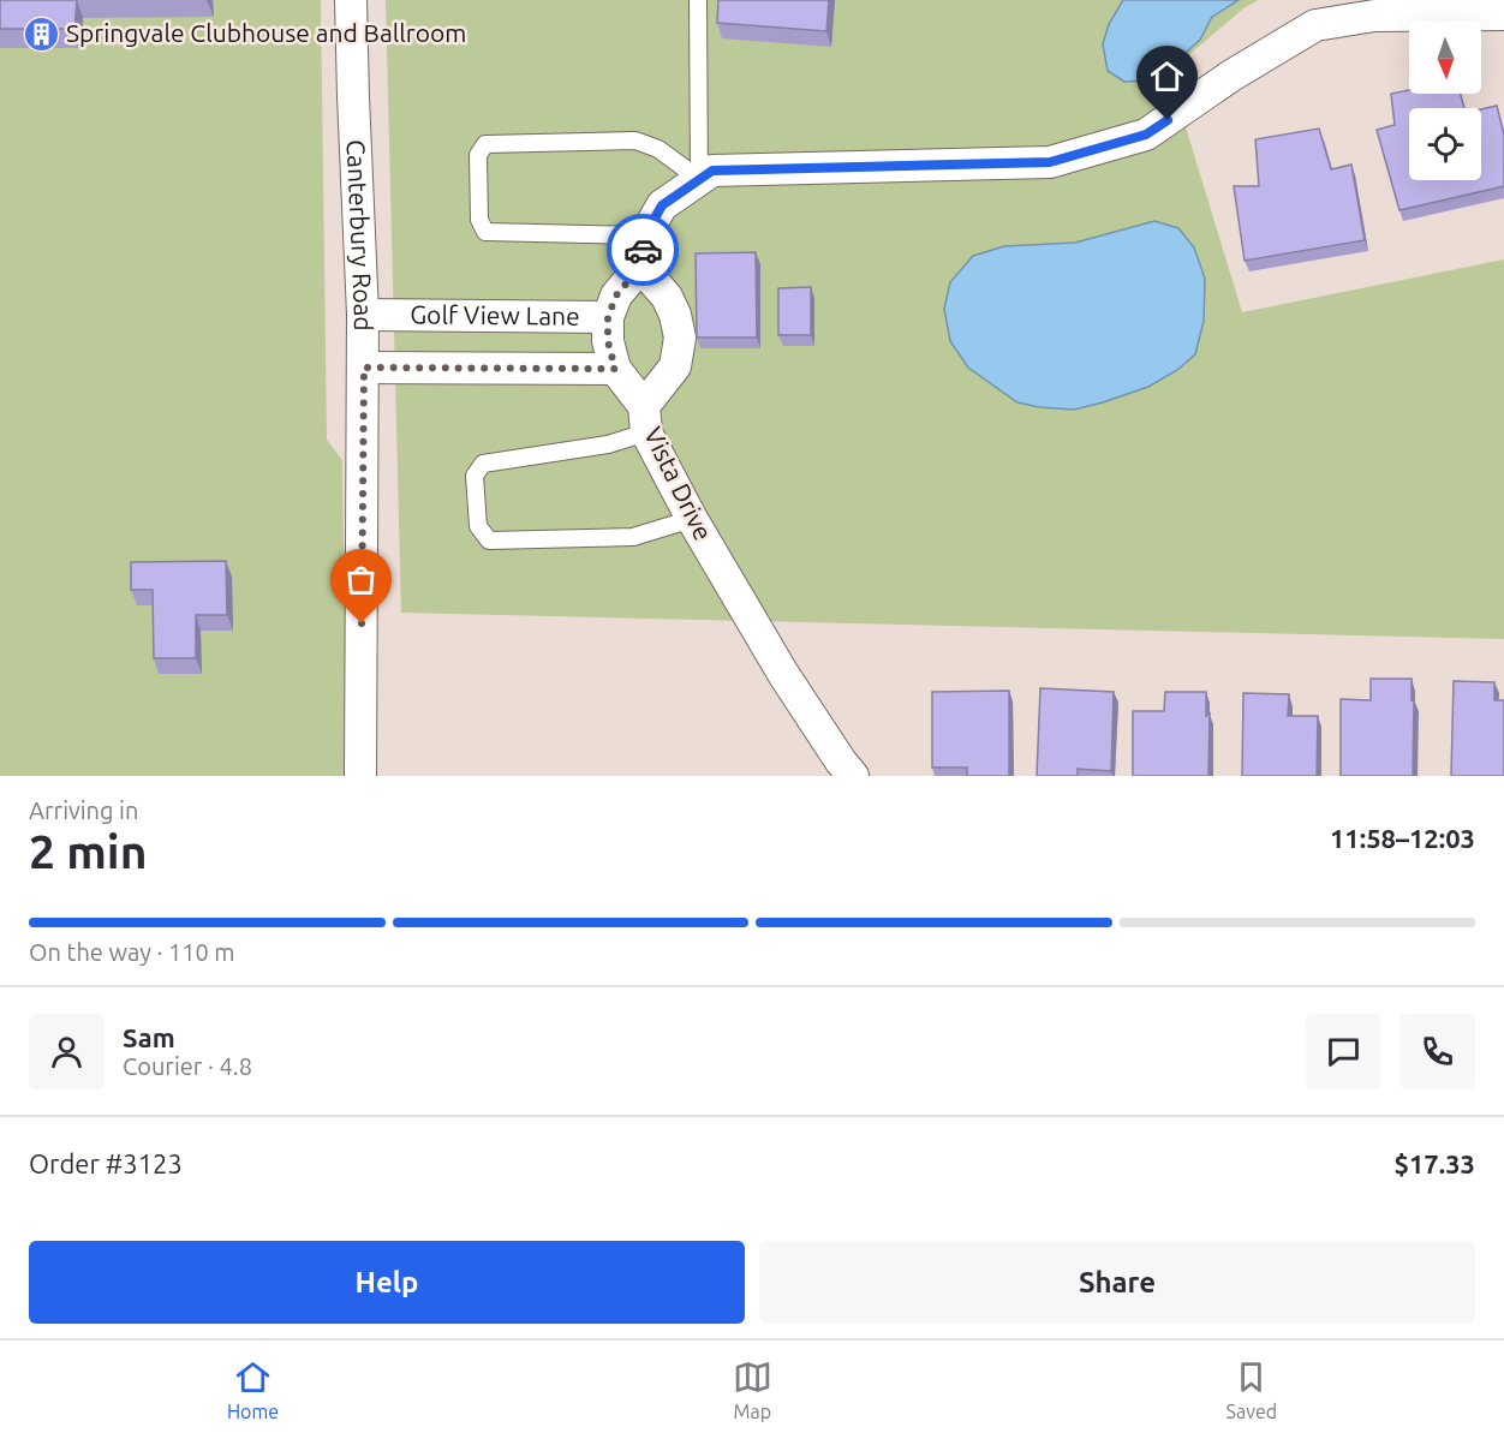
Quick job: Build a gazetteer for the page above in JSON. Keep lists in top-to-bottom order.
{
  "streets": {
    "street": ["Canterbury Road", "Golf View Lane", "Vista Drive"]
  },
  "crossings": [
    ["Canterbury Road", "Golf View Lane"]
  ],
  "places": {
    "building": ["Springvale Clubhouse and Ballroom"]
  },
  "north": "bottom",
  "page": {
    "heading": ["2 min", "Arriving in", "11:58–12:03"],
    "panel": [
      "Sam",
      "Courier · 4.8",
      "Order #3123",
      "$17.33"
    ],
    "bar": "On the way · 110 m",
    "buttons": ["Help", "Share"],
    "tabs": ["Home", "Map", "Saved"]
  }
}
